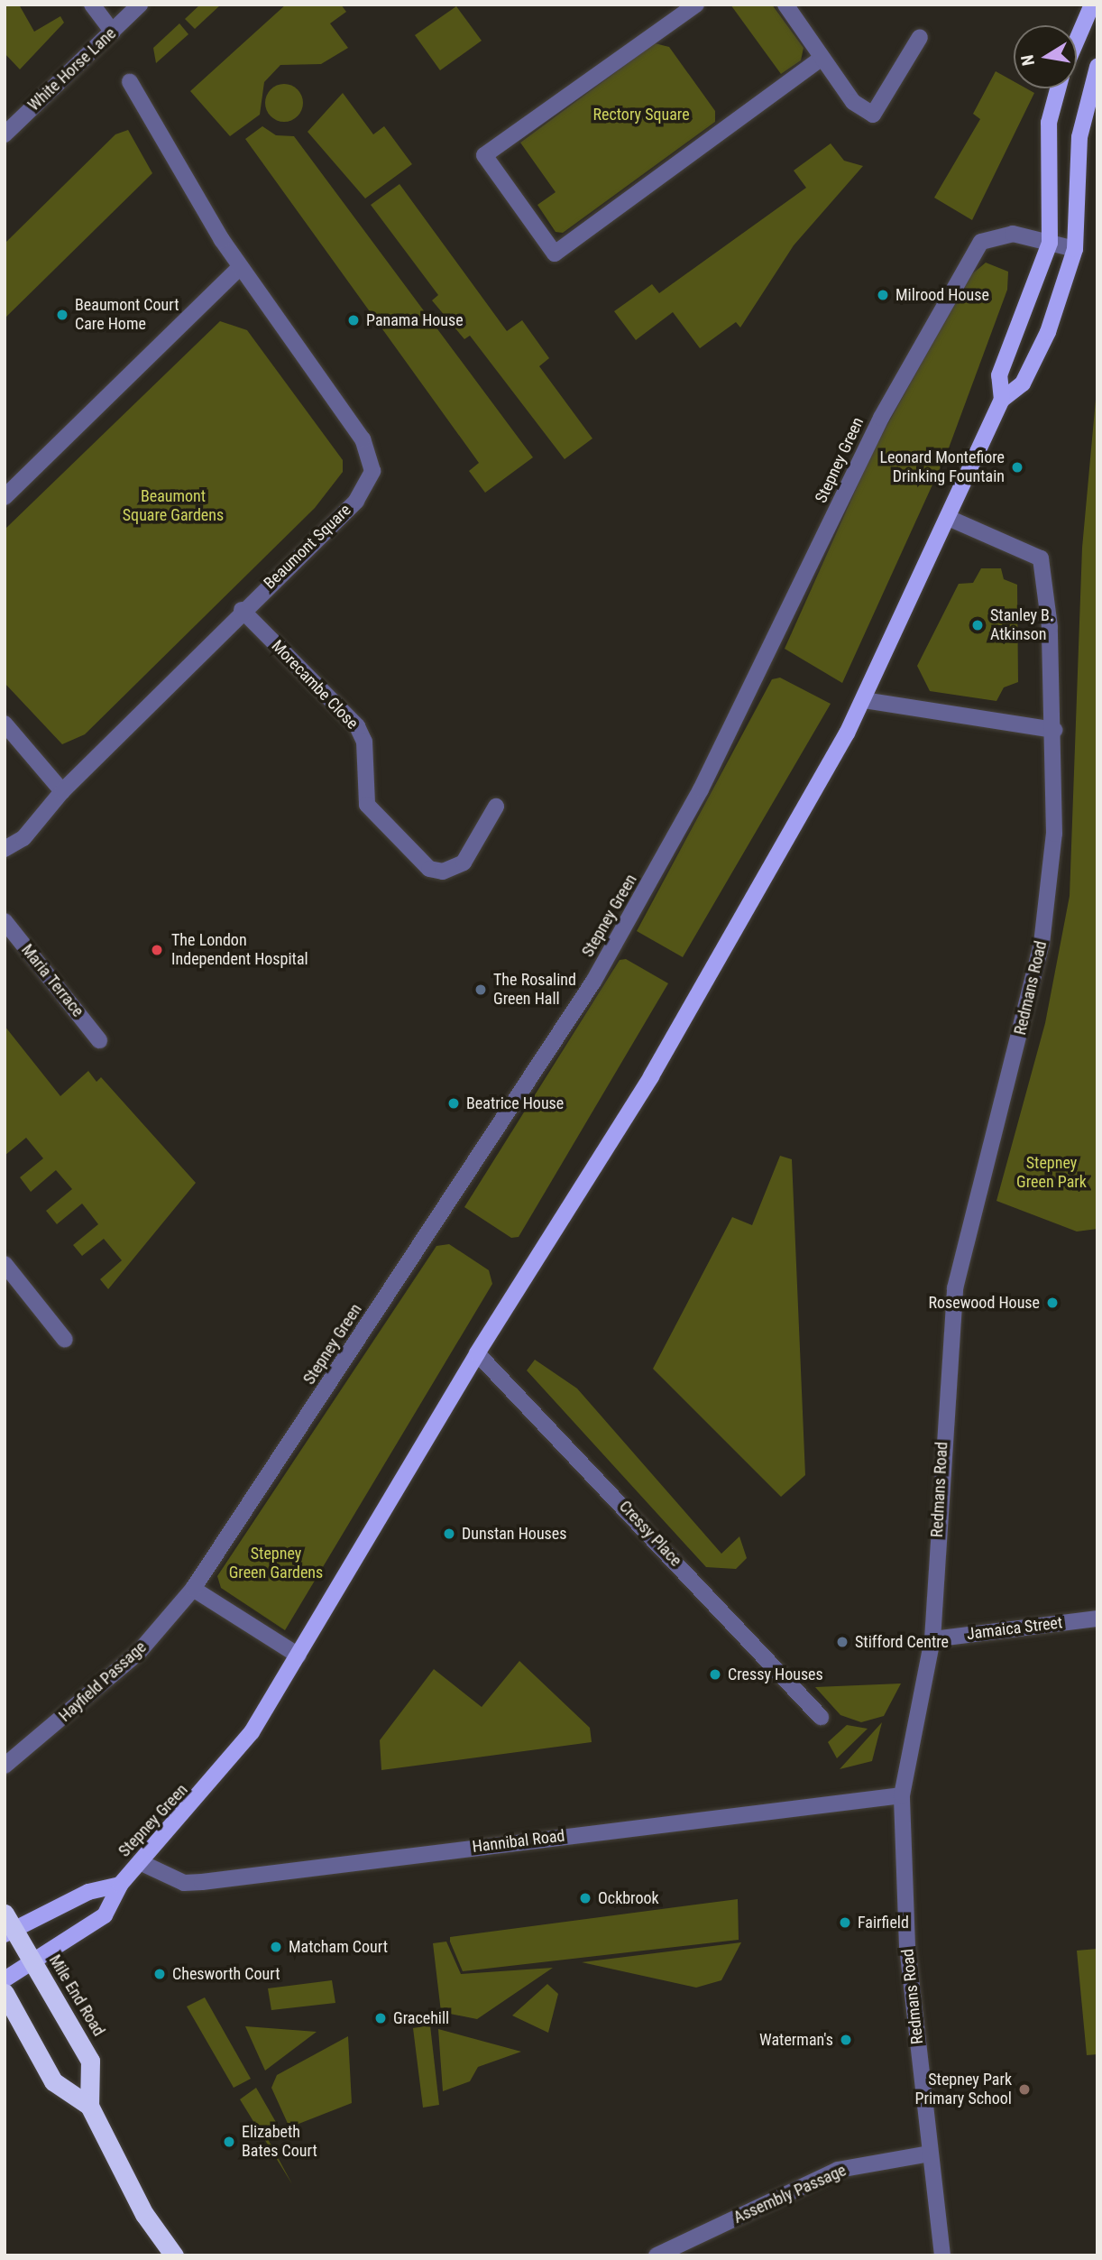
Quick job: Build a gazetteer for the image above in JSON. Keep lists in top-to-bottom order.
{
  "streets": {
    "highway": ["Mile End Road"],
    "main road": ["Stepney Green"],
    "street": [
      "White Horse Lane",
      "Beaumont Square",
      "Morecambe Close",
      "Maria Terrace",
      "Redmans Road",
      "Cressy Place",
      "Jamaica Street",
      "Hayfield Passage",
      "Hannibal Road",
      "Assembly Passage"
    ]
  },
  "crossings": [
    ["Stepney Green", "Redmans Road"],
    ["Stepney Green", "Cressy Place"],
    ["Stepney Green", "Hayfield Passage"],
    ["Stepney Green", "Hannibal Road"],
    ["Stepney Green", "Mile End Road"],
    ["Beaumont Square", "Morecambe Close"],
    ["Redmans Road", "Jamaica Street"],
    ["Redmans Road", "Hannibal Road"],
    ["Redmans Road", "Assembly Passage"]
  ],
  "parks": [
    "Rectory Square",
    "Beaumont Square Gardens",
    "Stepney Green Park",
    "Stepney Green Gardens"
  ],
  "places": [
    "Milrood House",
    "Beaumont Court Care Home",
    "Panama House",
    "Leonard Montefiore Drinking Fountain",
    "Stanley B. Atkinson",
    "The London Independent Hospital",
    "The Rosalind Green Hall",
    "Beatrice House",
    "Rosewood House",
    "Dunstan Houses",
    "Stifford Centre",
    "Cressy Houses",
    "Ockbrook",
    "Fairfield",
    "Matcham Court",
    "Chesworth Court",
    "Gracehill",
    "Waterman's",
    "Stepney Park Primary School",
    "Elizabeth Bates Court"
  ],
  "north": "left"
}
